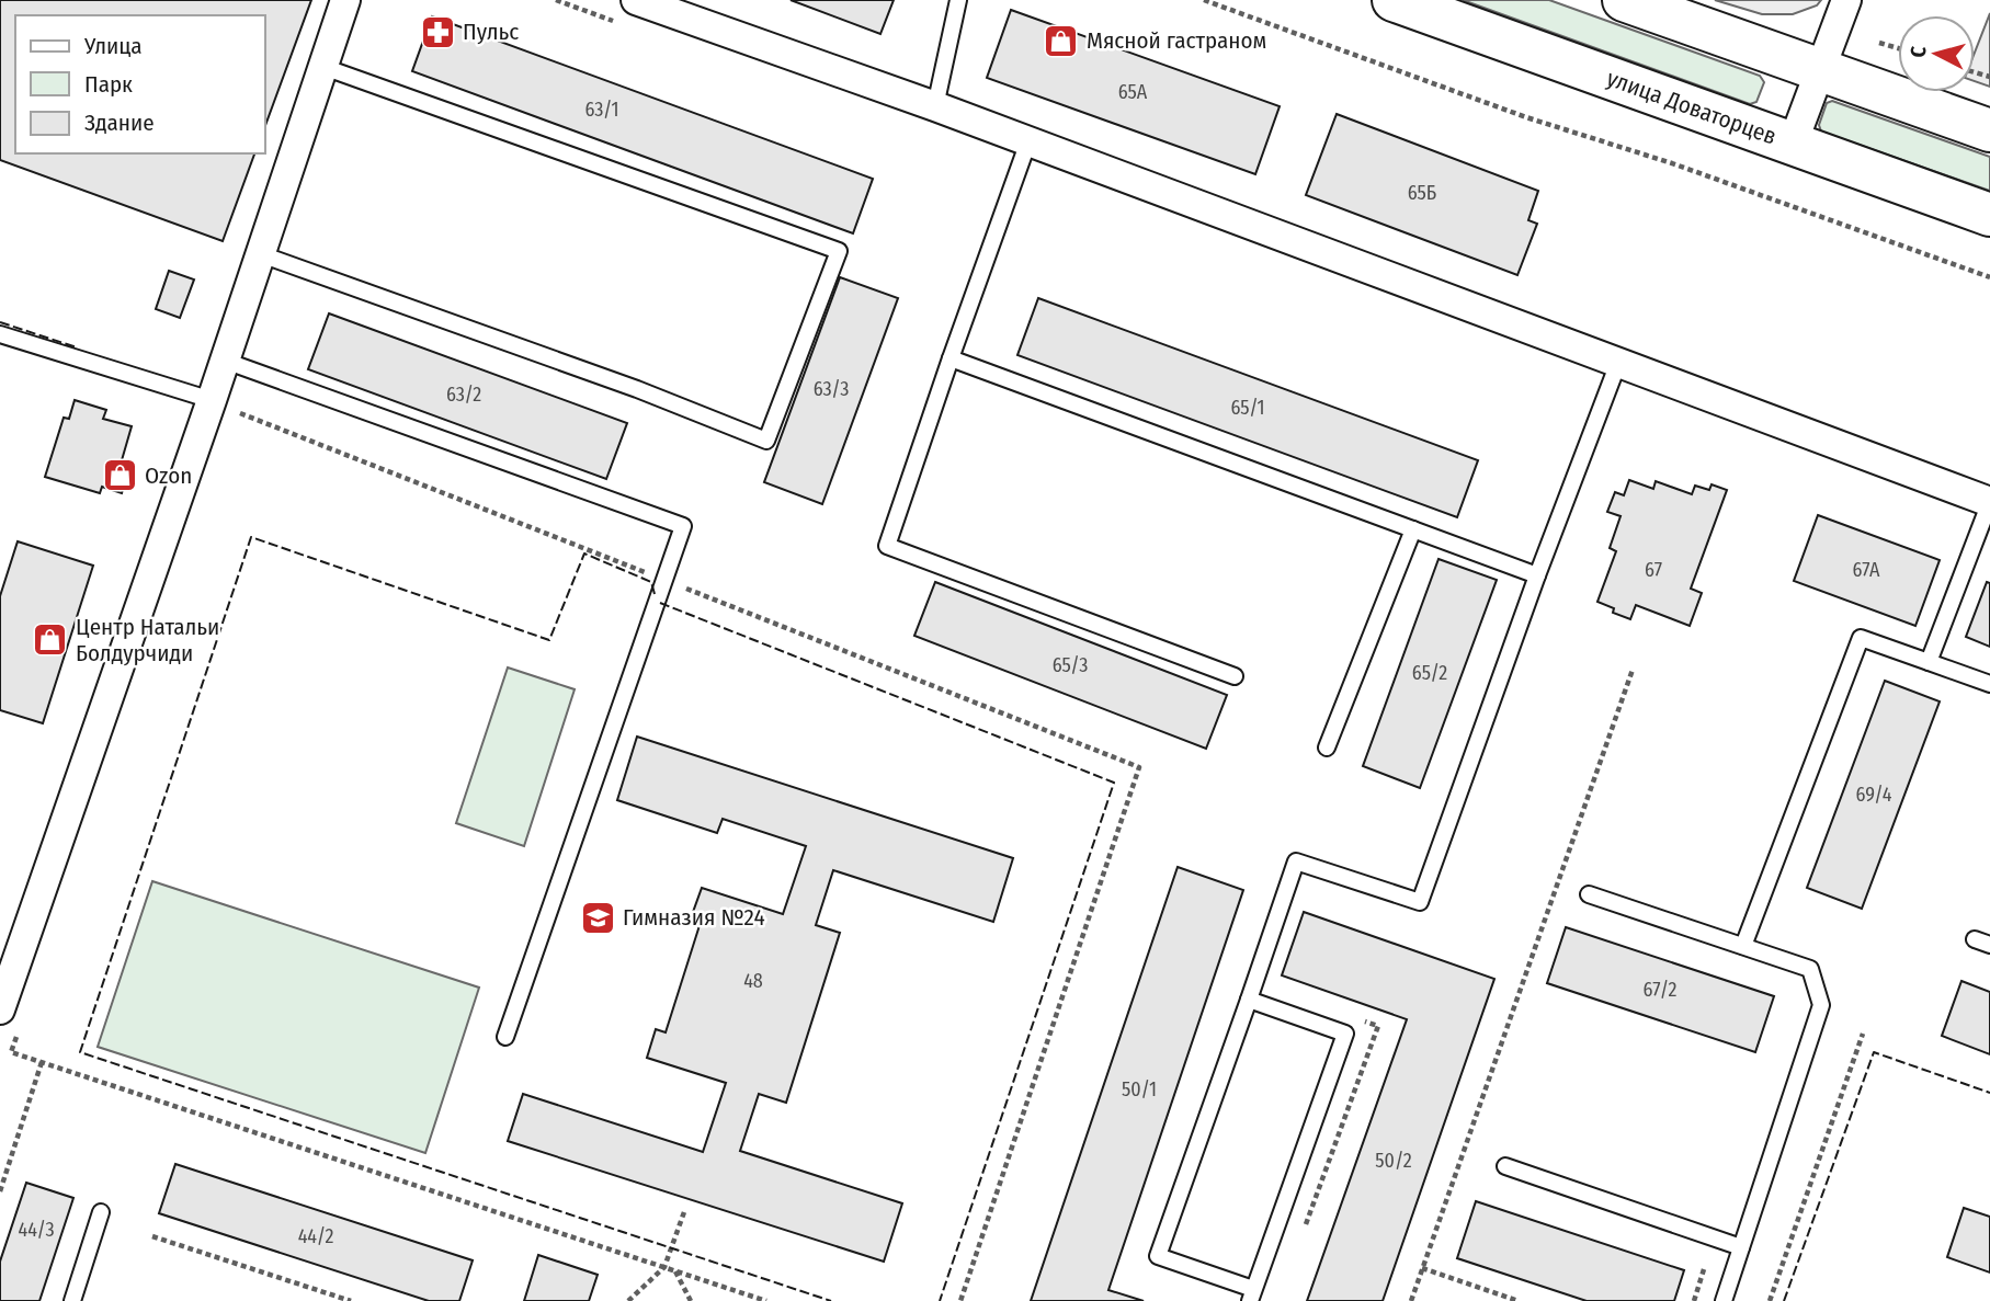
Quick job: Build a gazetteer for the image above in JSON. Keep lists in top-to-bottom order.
{
  "streets": {
    "main road": ["улица Доваторцев"]
  },
  "places": {
    "pharmacy": ["Пульс"],
    "shop": ["Мясной гастраном", "Ozon", "Центр Натальи Болдурчиди"],
    "school or university": ["Гимназия №24"]
  },
  "house_numbers": [
    "65А",
    "63/1",
    "65Б",
    "63/3",
    "63/2",
    "65/1",
    "67",
    "67А",
    "65/3",
    "65/2",
    "69/4",
    "48",
    "67/2",
    "50/1",
    "50/2",
    "44/3",
    "44/2"
  ],
  "legend": ["Улица", "Парк", "Здание"],
  "north": "left"
}
